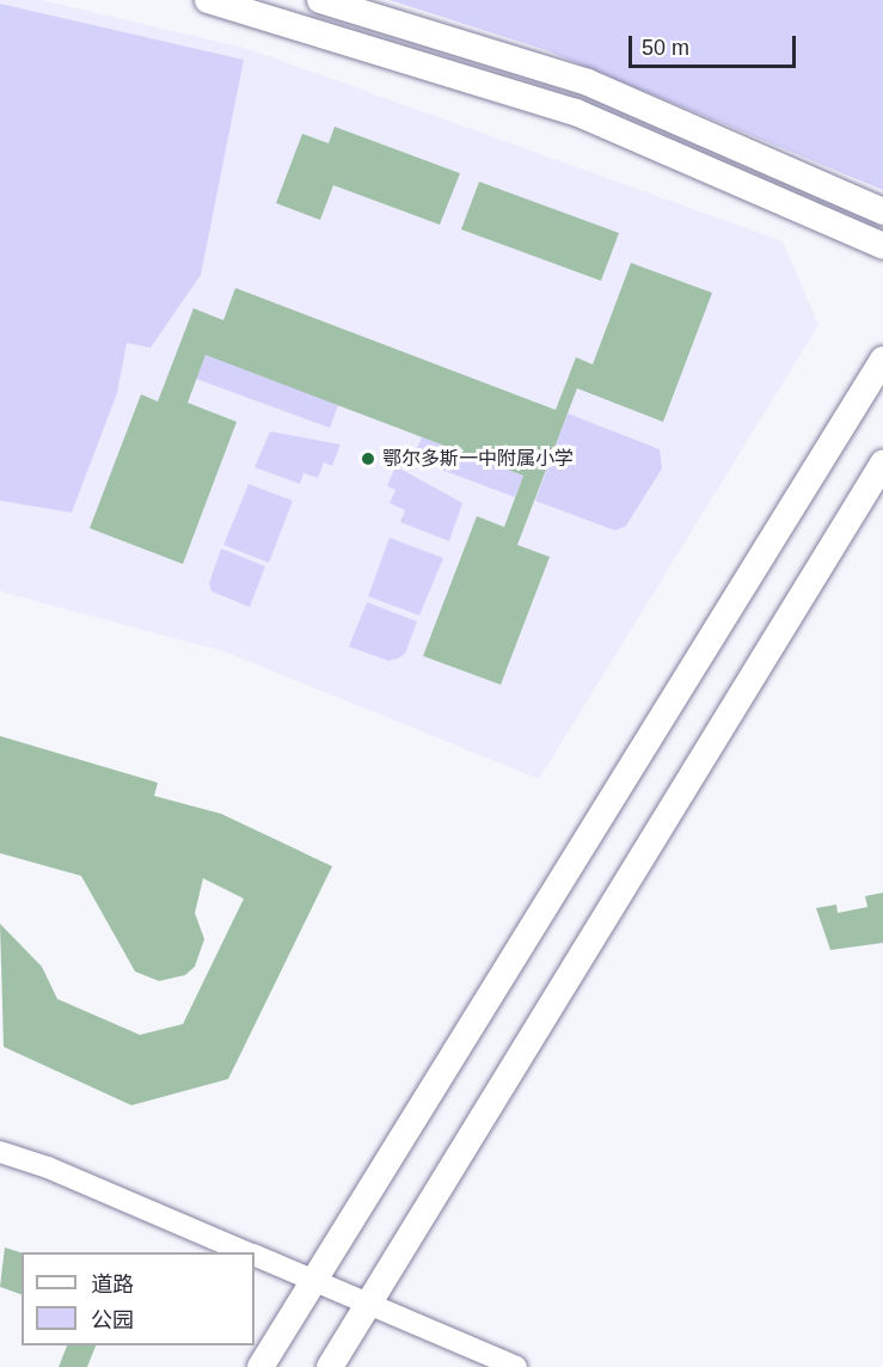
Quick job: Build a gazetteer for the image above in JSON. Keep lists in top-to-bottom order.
{
  "places": ["鄂尔多斯一中附属小学"],
  "legend": ["道路", "公园"],
  "scale_bar": "50 m"
}
